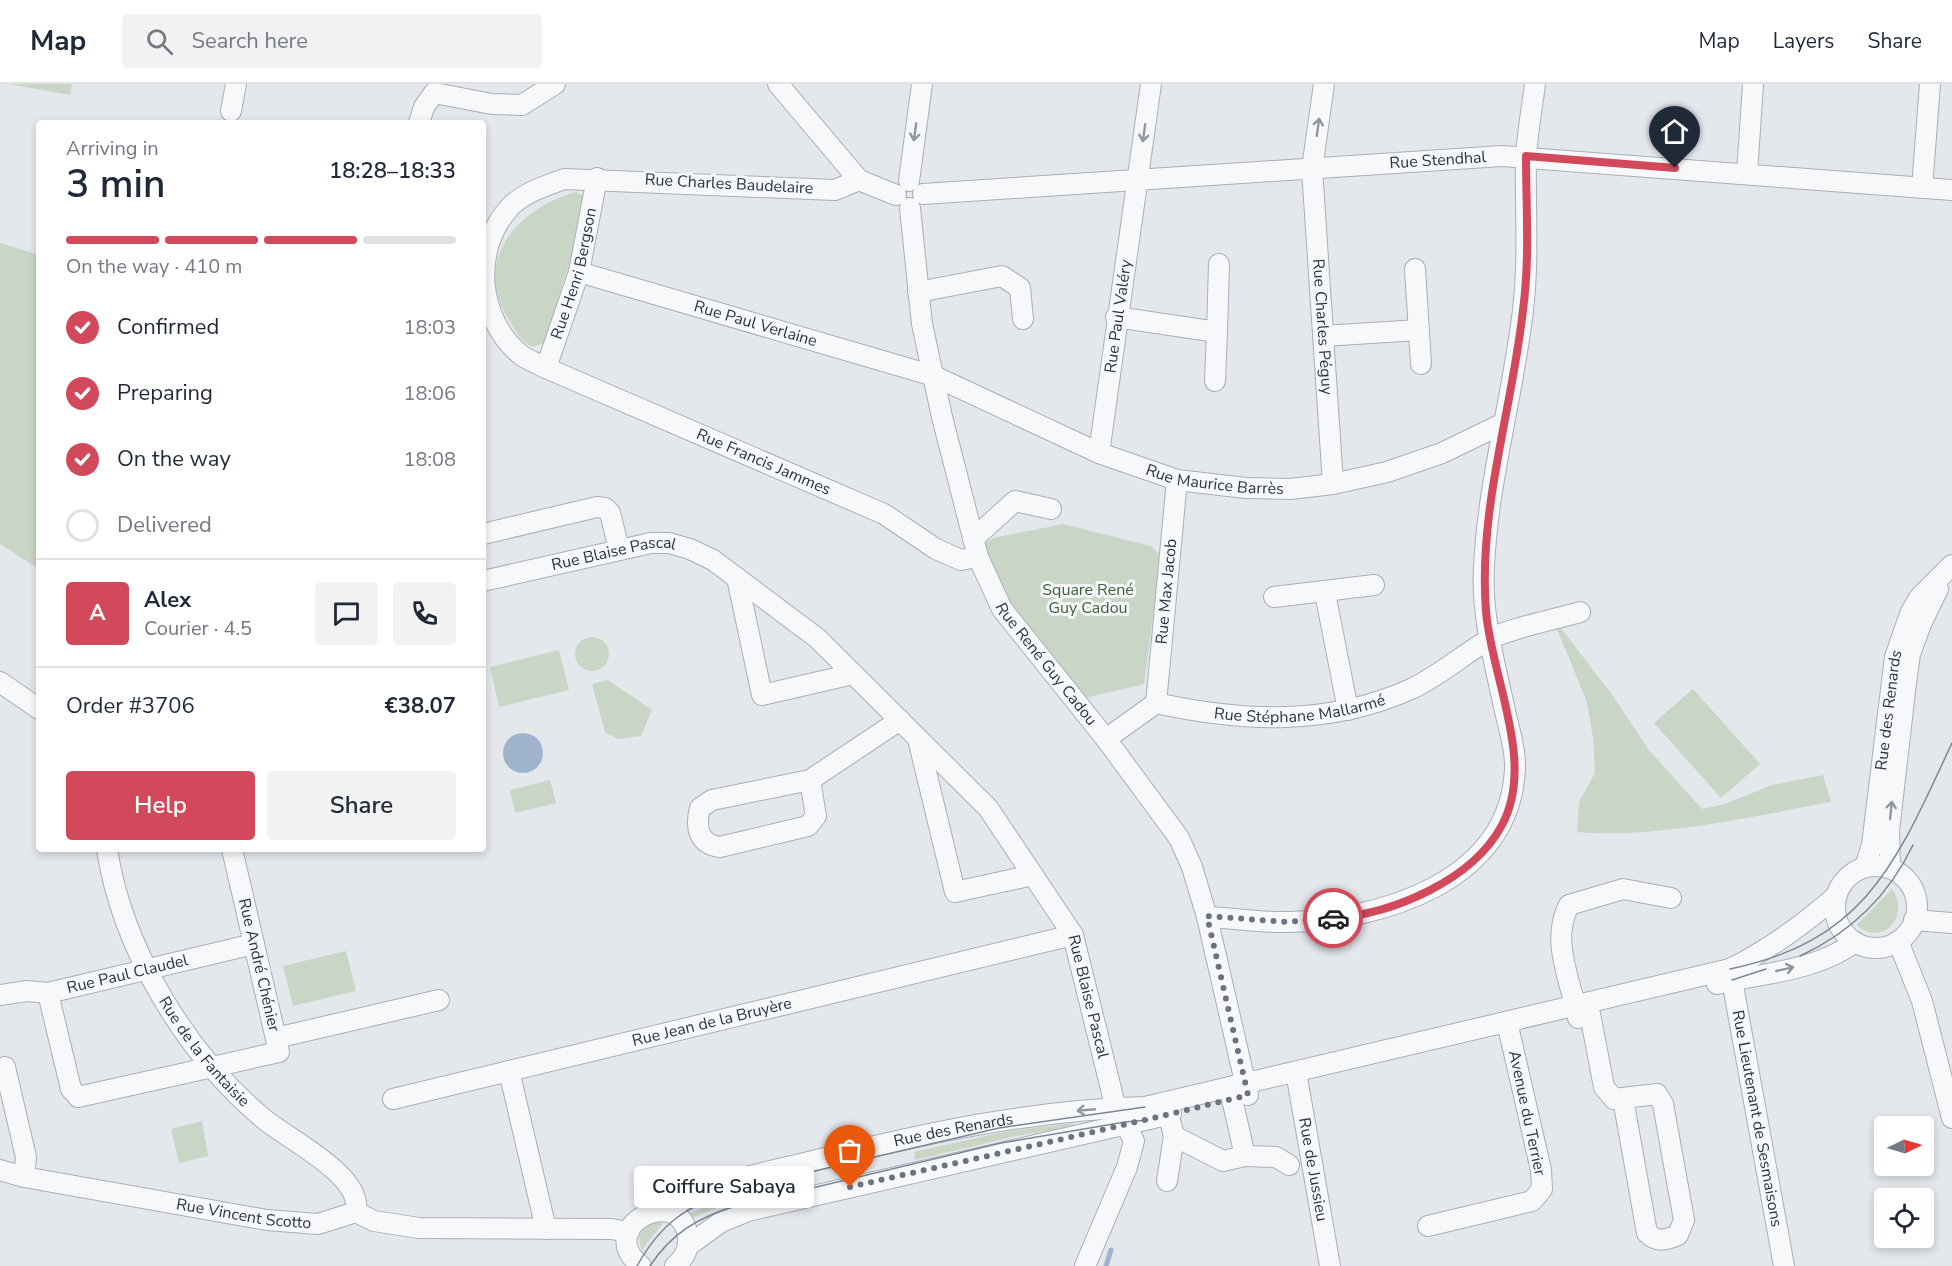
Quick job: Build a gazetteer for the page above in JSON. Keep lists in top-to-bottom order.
{
  "streets": {
    "street": [
      "Rue Stendhal",
      "Rue Charles Baudelaire",
      "Rue Henri Bergson",
      "Rue Paul Valéry",
      "Rue Paul Verlaine",
      "Rue Charles Péguy",
      "Rue Francis Jammes",
      "Rue Maurice Barrès",
      "Rue Blaise Pascal",
      "Rue Max Jacob",
      "Rue René Guy Cadou",
      "Rue Stéphane Mallarmé",
      "Rue des Renards",
      "Rue André Chénier",
      "Rue Paul Claudel",
      "Rue Jean de la Bruyère",
      "Rue de la Fantaisie",
      "Avenue du Terrier",
      "Rue Lieutenant de Sesmaisons",
      "Rue de Jussieu",
      "Rue Vincent Scotto"
    ]
  },
  "crossings": [
    ["Rue Stendhal", "Rue Paul Valéry"],
    ["Rue Stendhal", "Rue Charles Péguy"],
    ["Rue Stendhal", "Rue René Guy Cadou"],
    ["Rue Charles Baudelaire", "Rue Henri Bergson"],
    ["Rue Charles Baudelaire", "Rue Francis Jammes"],
    ["Rue Henri Bergson", "Rue Paul Verlaine"],
    ["Rue Henri Bergson", "Rue Francis Jammes"],
    ["Rue Paul Valéry", "Rue Maurice Barrès"],
    ["Rue Paul Verlaine", "Rue Maurice Barrès"],
    ["Rue Paul Verlaine", "Rue René Guy Cadou"],
    ["Rue Charles Péguy", "Rue Maurice Barrès"],
    ["Rue Francis Jammes", "Rue René Guy Cadou"],
    ["Rue Maurice Barrès", "Rue Max Jacob"],
    ["Rue Maurice Barrès", "Rue René Guy Cadou"],
    ["Rue Blaise Pascal", "Rue des Renards"],
    ["Rue Blaise Pascal", "Rue Jean de la Bruyère"],
    ["Rue Max Jacob", "Rue Stéphane Mallarmé"],
    ["Rue André Chénier", "Rue Paul Claudel"],
    ["Rue André Chénier", "Rue de la Fantaisie"],
    ["Rue Paul Claudel", "Rue de la Fantaisie"],
    ["Rue de la Fantaisie", "Rue Vincent Scotto"]
  ],
  "parks": ["Square René Guy Cadou"],
  "places": ["Coiffure Sabaya"],
  "north": "right",
  "page": {
    "header": "Map",
    "search": "Search here",
    "nav": ["Map", "Layers", "Share"],
    "heading": ["3 min", "Arriving in", "18:28–18:33"],
    "panel": [
      "Alex",
      "Courier · 4.5",
      "Order #3706",
      "€38.07"
    ],
    "bar": "On the way · 410 m",
    "list": [
      ["Confirmed", "18:03"],
      ["Preparing", "18:06"],
      ["On the way", "18:08"],
      "Delivered"
    ],
    "round": "A",
    "buttons": ["Help", "Share"],
    "bubble": "Coiffure Sabaya"
  }
}
